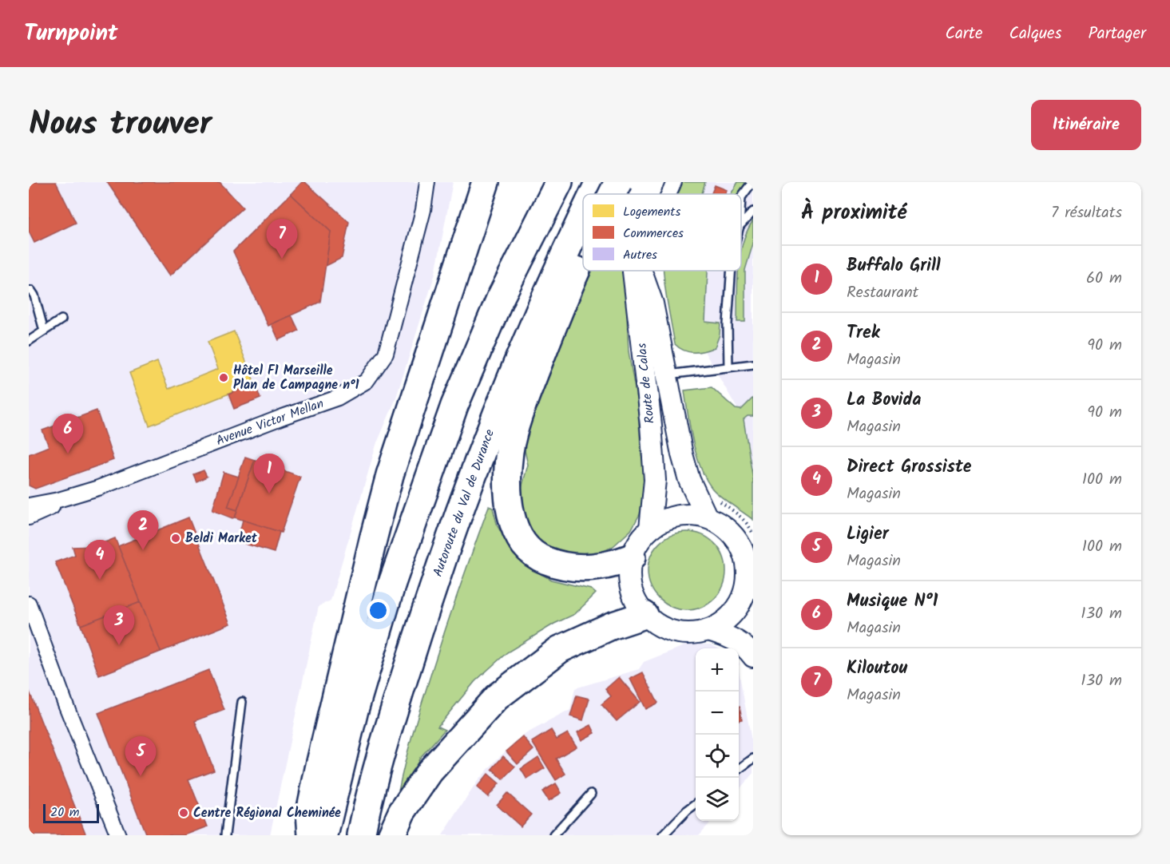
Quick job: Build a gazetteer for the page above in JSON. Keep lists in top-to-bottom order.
{
  "streets": {
    "highway": ["Autoroute du Val de Durance"],
    "main road": ["Route de Calas"],
    "street": ["Avenue Victor Mellan"]
  },
  "places": ["Hôtel F1 Marseille Plan de Campagne n°1", "Beldi Market", "Centre Régional Cheminée"],
  "legend": ["Logements", "Commerces", "Autres"],
  "scale_bar": "20 m",
  "page": {
    "header": "Turnpoint",
    "nav": ["Carte", "Calques", "Partager"],
    "title": "Nous trouver",
    "buttons": "Itinéraire",
    "heading": ["À proximité", "7 résultats"],
    "pins": [
      "7",
      "6",
      "1",
      "2",
      "4",
      "3",
      "5"
    ],
    "list": [
      {
        "mark": "1",
        "name": "Buffalo Grill",
        "note": "Restaurant",
        "value": "60 m"
      },
      {
        "mark": "2",
        "name": "Trek",
        "note": "Magasin",
        "value": "90 m"
      },
      {
        "mark": "3",
        "name": "La Bovida",
        "note": "Magasin",
        "value": "90 m"
      },
      {
        "mark": "4",
        "name": "Direct Grossiste",
        "note": "Magasin",
        "value": "100 m"
      },
      {
        "mark": "5",
        "name": "Ligier",
        "note": "Magasin",
        "value": "100 m"
      },
      {
        "mark": "6",
        "name": "Musique N°1",
        "note": "Magasin",
        "value": "130 m"
      },
      {
        "mark": "7",
        "name": "Kiloutou",
        "note": "Magasin",
        "value": "130 m"
      }
    ],
    "map_buttons": ["+", "−"],
    "scale": "20 m"
  }
}
